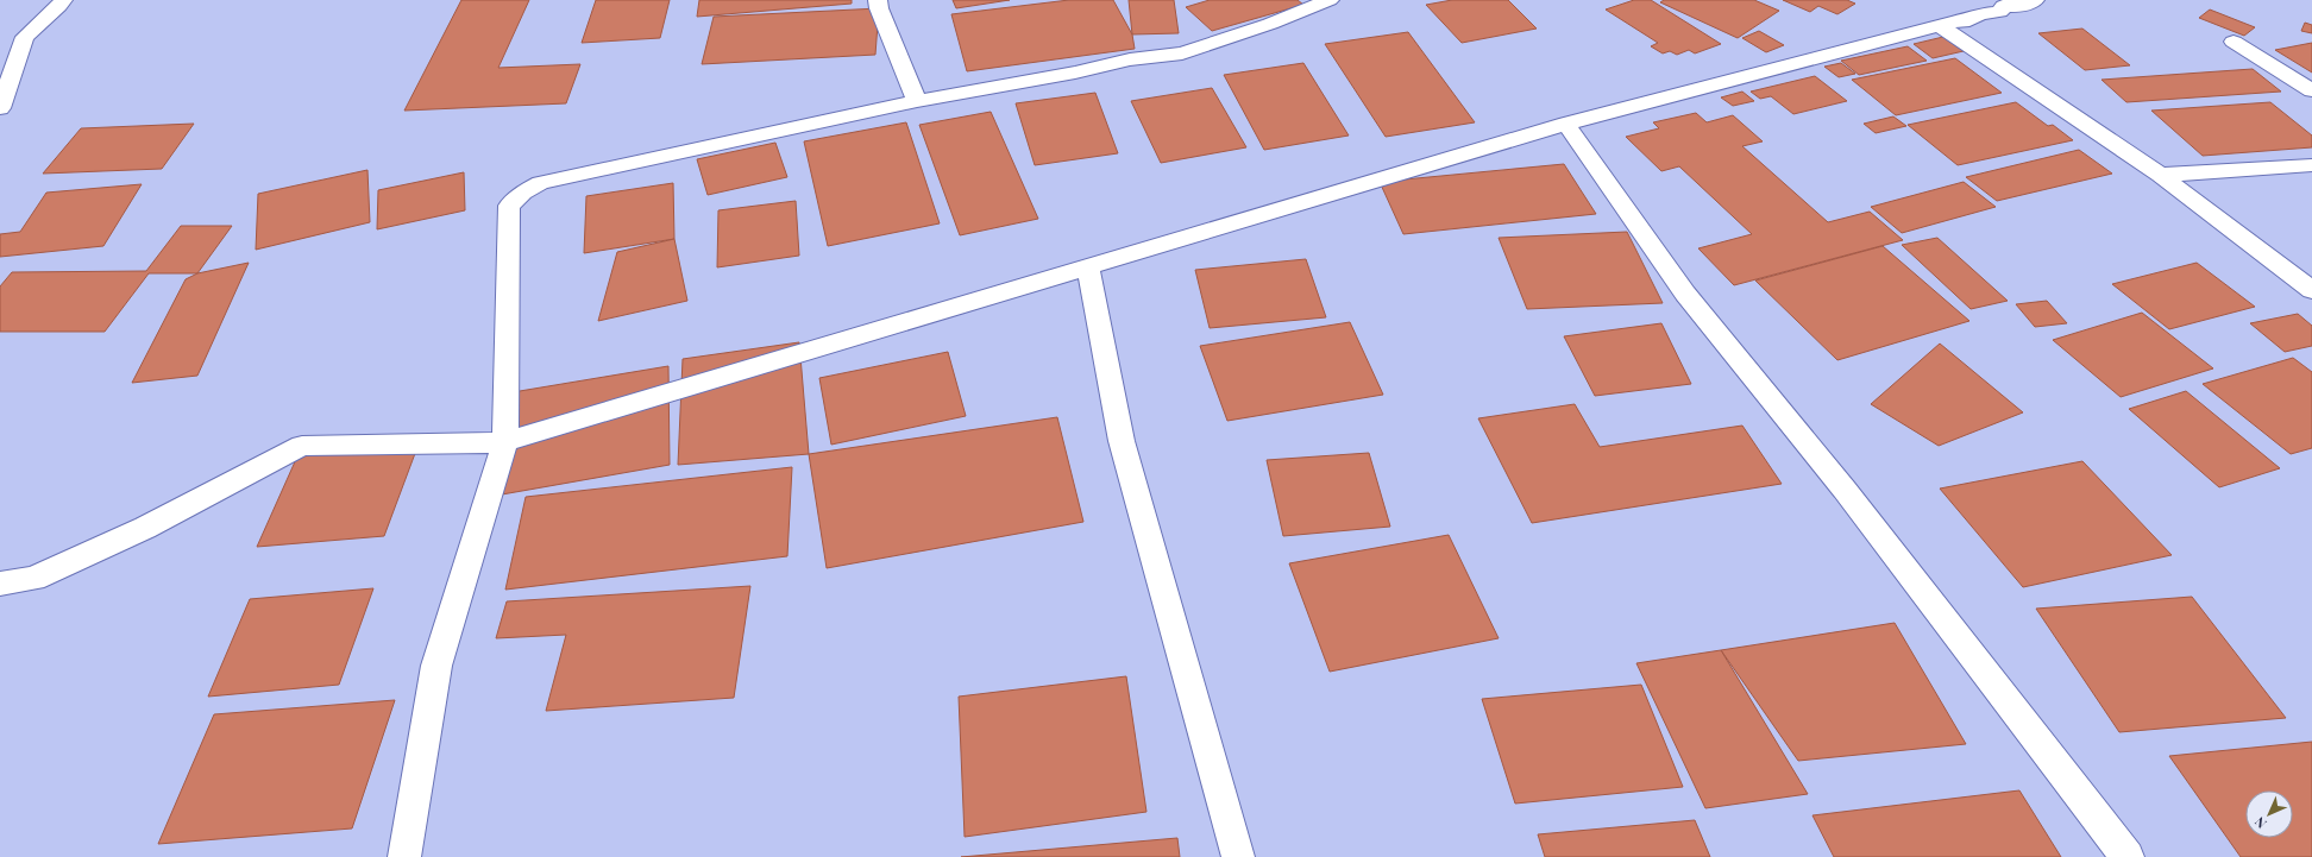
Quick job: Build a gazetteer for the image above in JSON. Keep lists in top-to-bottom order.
{
  "north": "bottom left"
}
